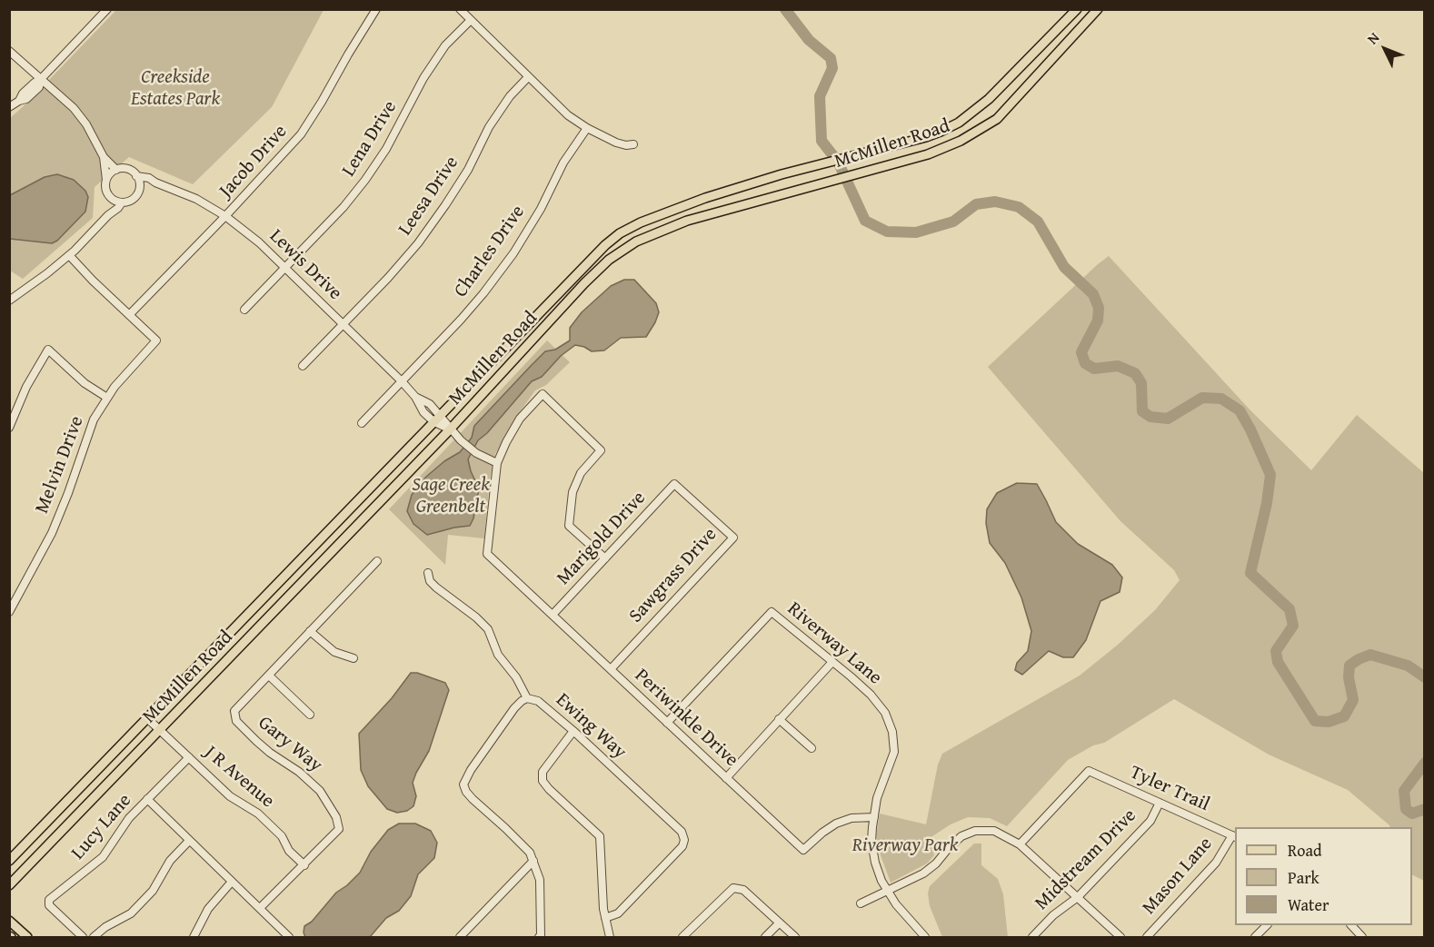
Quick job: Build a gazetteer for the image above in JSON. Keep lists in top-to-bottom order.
{
  "streets": {
    "main road": ["McMillen Road"],
    "street": [
      "Lena Drive",
      "Jacob Drive",
      "Leesa Drive",
      "Charles Drive",
      "Lewis Drive",
      "Melvin Drive",
      "Marigold Drive",
      "Sawgrass Drive",
      "Riverway Lane",
      "Periwinkle Drive",
      "Ewing Way",
      "Gary Way",
      "J R Avenue",
      "Tyler Trail",
      "Lucy Lane",
      "Midstream Drive",
      "Mason Lane"
    ]
  },
  "crossings": [
    ["Lena Drive", "Lewis Drive"],
    ["McMillen Road", "Lewis Drive"],
    ["McMillen Road", "J R Avenue"],
    ["Jacob Drive", "Lewis Drive"],
    ["Jacob Drive", "Melvin Drive"],
    ["Leesa Drive", "Lewis Drive"],
    ["Charles Drive", "Lewis Drive"],
    ["Lewis Drive", "Periwinkle Drive"],
    ["Marigold Drive", "Sawgrass Drive"],
    ["Marigold Drive", "Periwinkle Drive"],
    ["Sawgrass Drive", "Periwinkle Drive"],
    ["Riverway Lane", "Periwinkle Drive"],
    ["Gary Way", "J R Avenue"],
    ["J R Avenue", "Lucy Lane"],
    ["Tyler Trail", "Midstream Drive"],
    ["Tyler Trail", "Mason Lane"]
  ],
  "parks": ["Creekside Estates Park", "Sage Creek Greenbelt", "Riverway Park"],
  "legend": ["Road", "Park", "Water"],
  "north": "top left"
}
